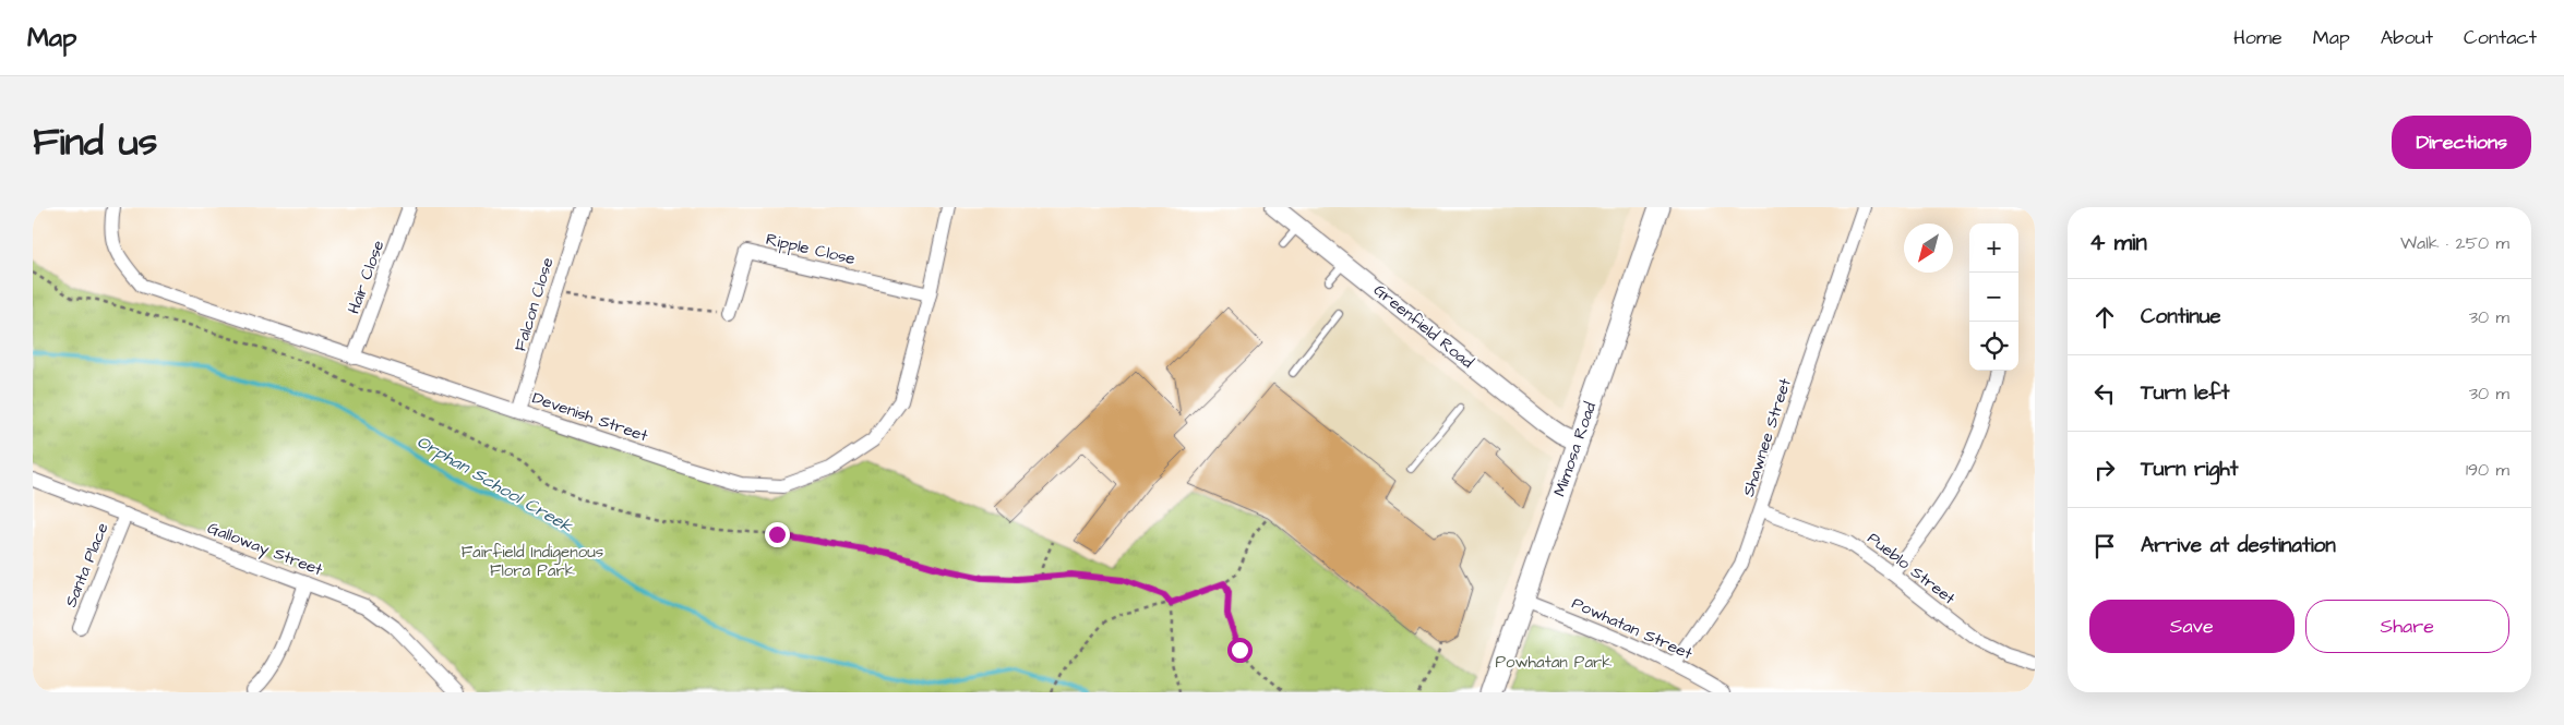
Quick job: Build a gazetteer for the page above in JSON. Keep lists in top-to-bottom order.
{
  "streets": {
    "main road": ["Mimosa Road"],
    "street": [
      "Ripple Close",
      "Hair Close",
      "Falcon Close",
      "Greenfield Road",
      "Devenish Street",
      "Shawnee Street",
      "Galloway Street",
      "Santa Place",
      "Pueblo Street",
      "Powhatan Street"
    ]
  },
  "crossings": [
    ["Ripple Close", "Devenish Street"],
    ["Hair Close", "Devenish Street"],
    ["Falcon Close", "Devenish Street"],
    ["Greenfield Road", "Mimosa Road"],
    ["Shawnee Street", "Pueblo Street"],
    ["Shawnee Street", "Powhatan Street"],
    ["Mimosa Road", "Powhatan Street"],
    ["Galloway Street", "Santa Place"]
  ],
  "water": ["Orphan School Creek"],
  "parks": ["Fairfield Indigenous Flora Park", "Powhatan Park"],
  "north": "bottom left",
  "page": {
    "header": "Map",
    "nav": [
      "Home",
      "Map",
      "About",
      "Contact"
    ],
    "title": "Find us",
    "buttons": [
      "Directions",
      ["Save", "Share"]
    ],
    "heading": ["4 min", "Walk · 250 m"],
    "map_buttons": ["+", "−"],
    "list": [
      ["Continue", "30 m"],
      ["Turn left", "30 m"],
      ["Turn right", "190 m"],
      "Arrive at destination"
    ]
  }
}
